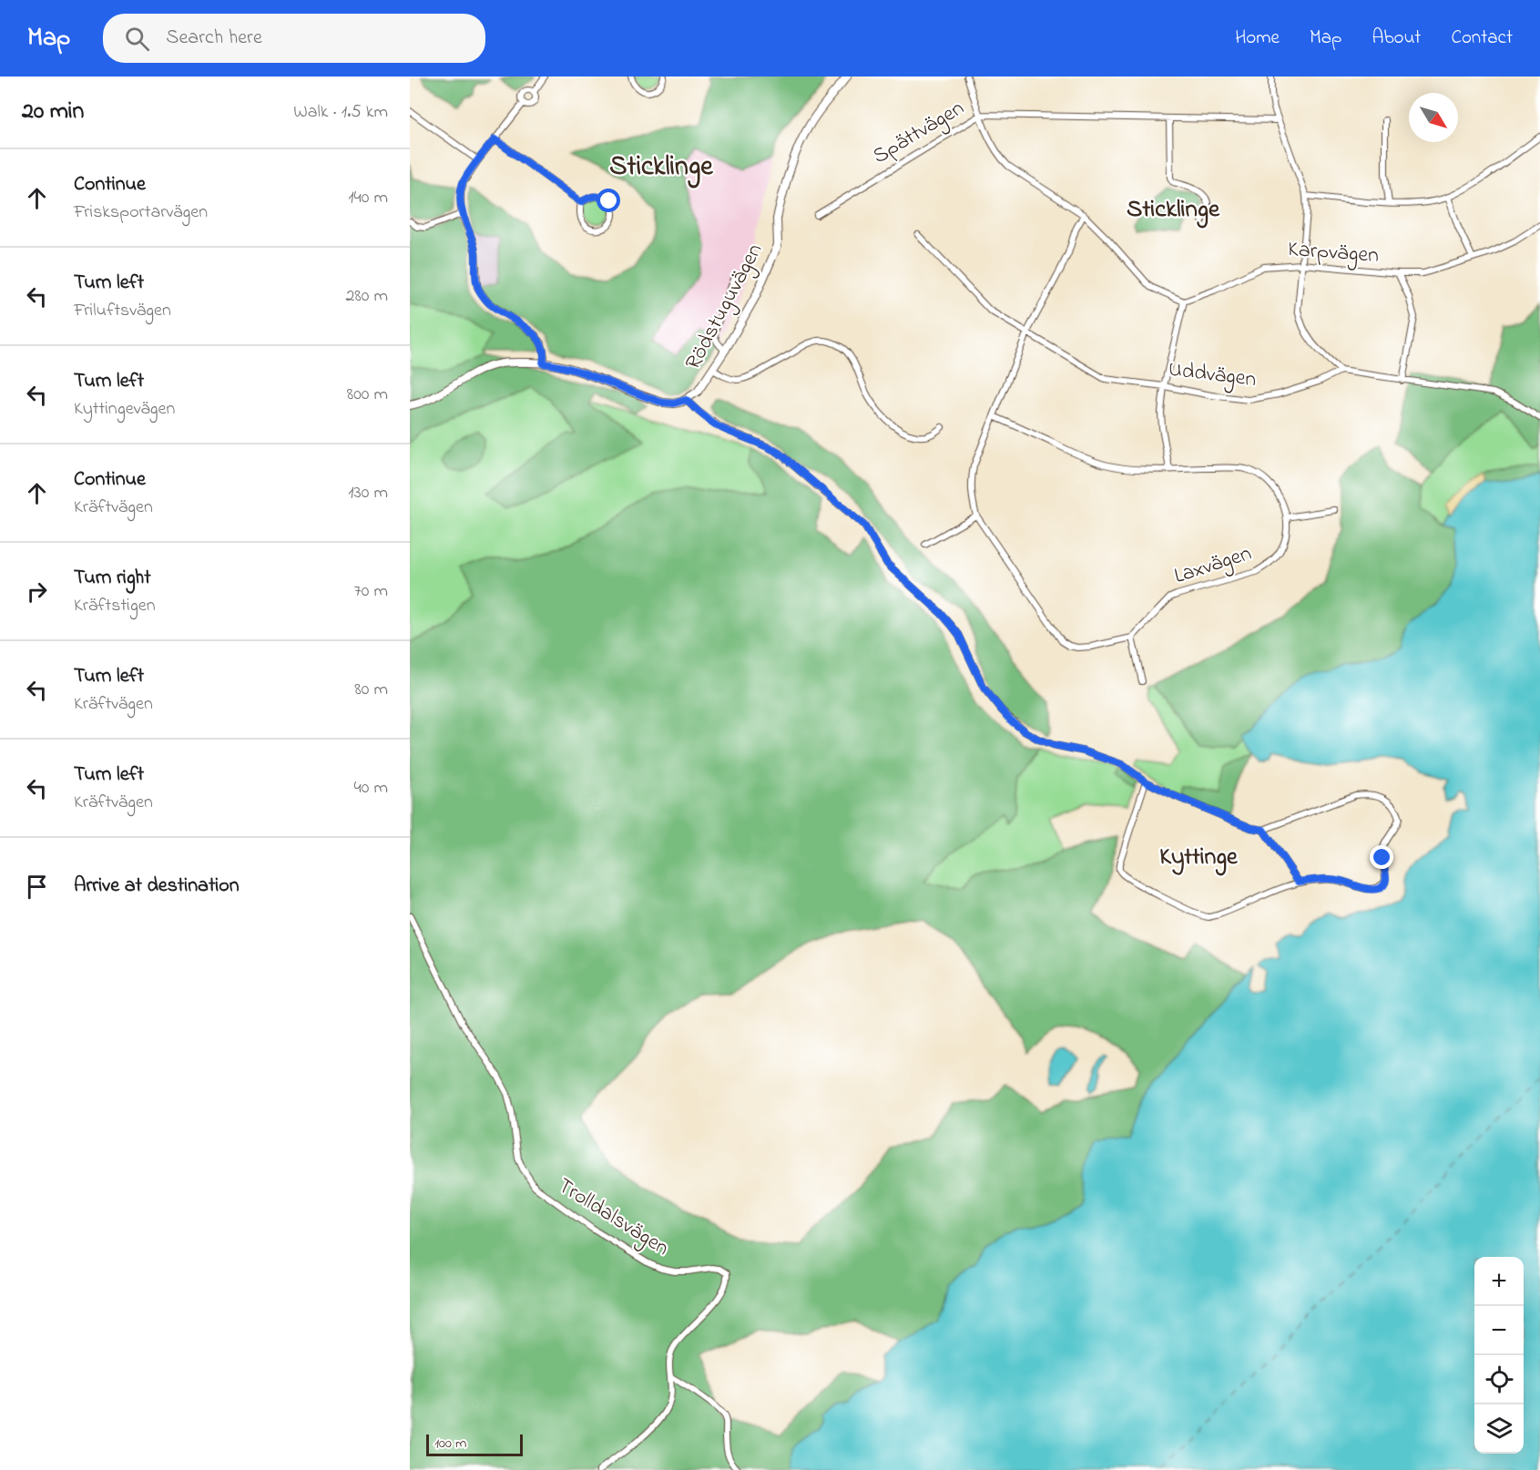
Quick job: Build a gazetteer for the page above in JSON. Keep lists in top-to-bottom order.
{
  "streets": {
    "street": [
      "Spättvägen",
      "Karpvägen",
      "Rödstuguvägen",
      "Uddvägen",
      "Laxvägen",
      "Trolldalsvägen"
    ]
  },
  "districts": ["Sticklinge", "Sticklinge", "Kyttinge"],
  "scale_bar": "100 m",
  "north": "bottom right",
  "page": {
    "header": "Map",
    "search": "Search here",
    "nav": [
      "Home",
      "Map",
      "About",
      "Contact"
    ],
    "heading": ["20 min", "Walk · 1.5 km"],
    "list": [
      ["Continue", "Frisksportarvägen", "140 m"],
      ["Turn left", "Friluftsvägen", "280 m"],
      ["Turn left", "Kyttingevägen", "800 m"],
      ["Continue", "Kräftvägen", "130 m"],
      ["Turn right", "Kräftstigen", "70 m"],
      ["Turn left", "Kräftvägen", "80 m"],
      ["Turn left", "Kräftvägen", "40 m"],
      "Arrive at destination"
    ],
    "map_buttons": ["+", "−"],
    "scale": "100 m"
  }
}
